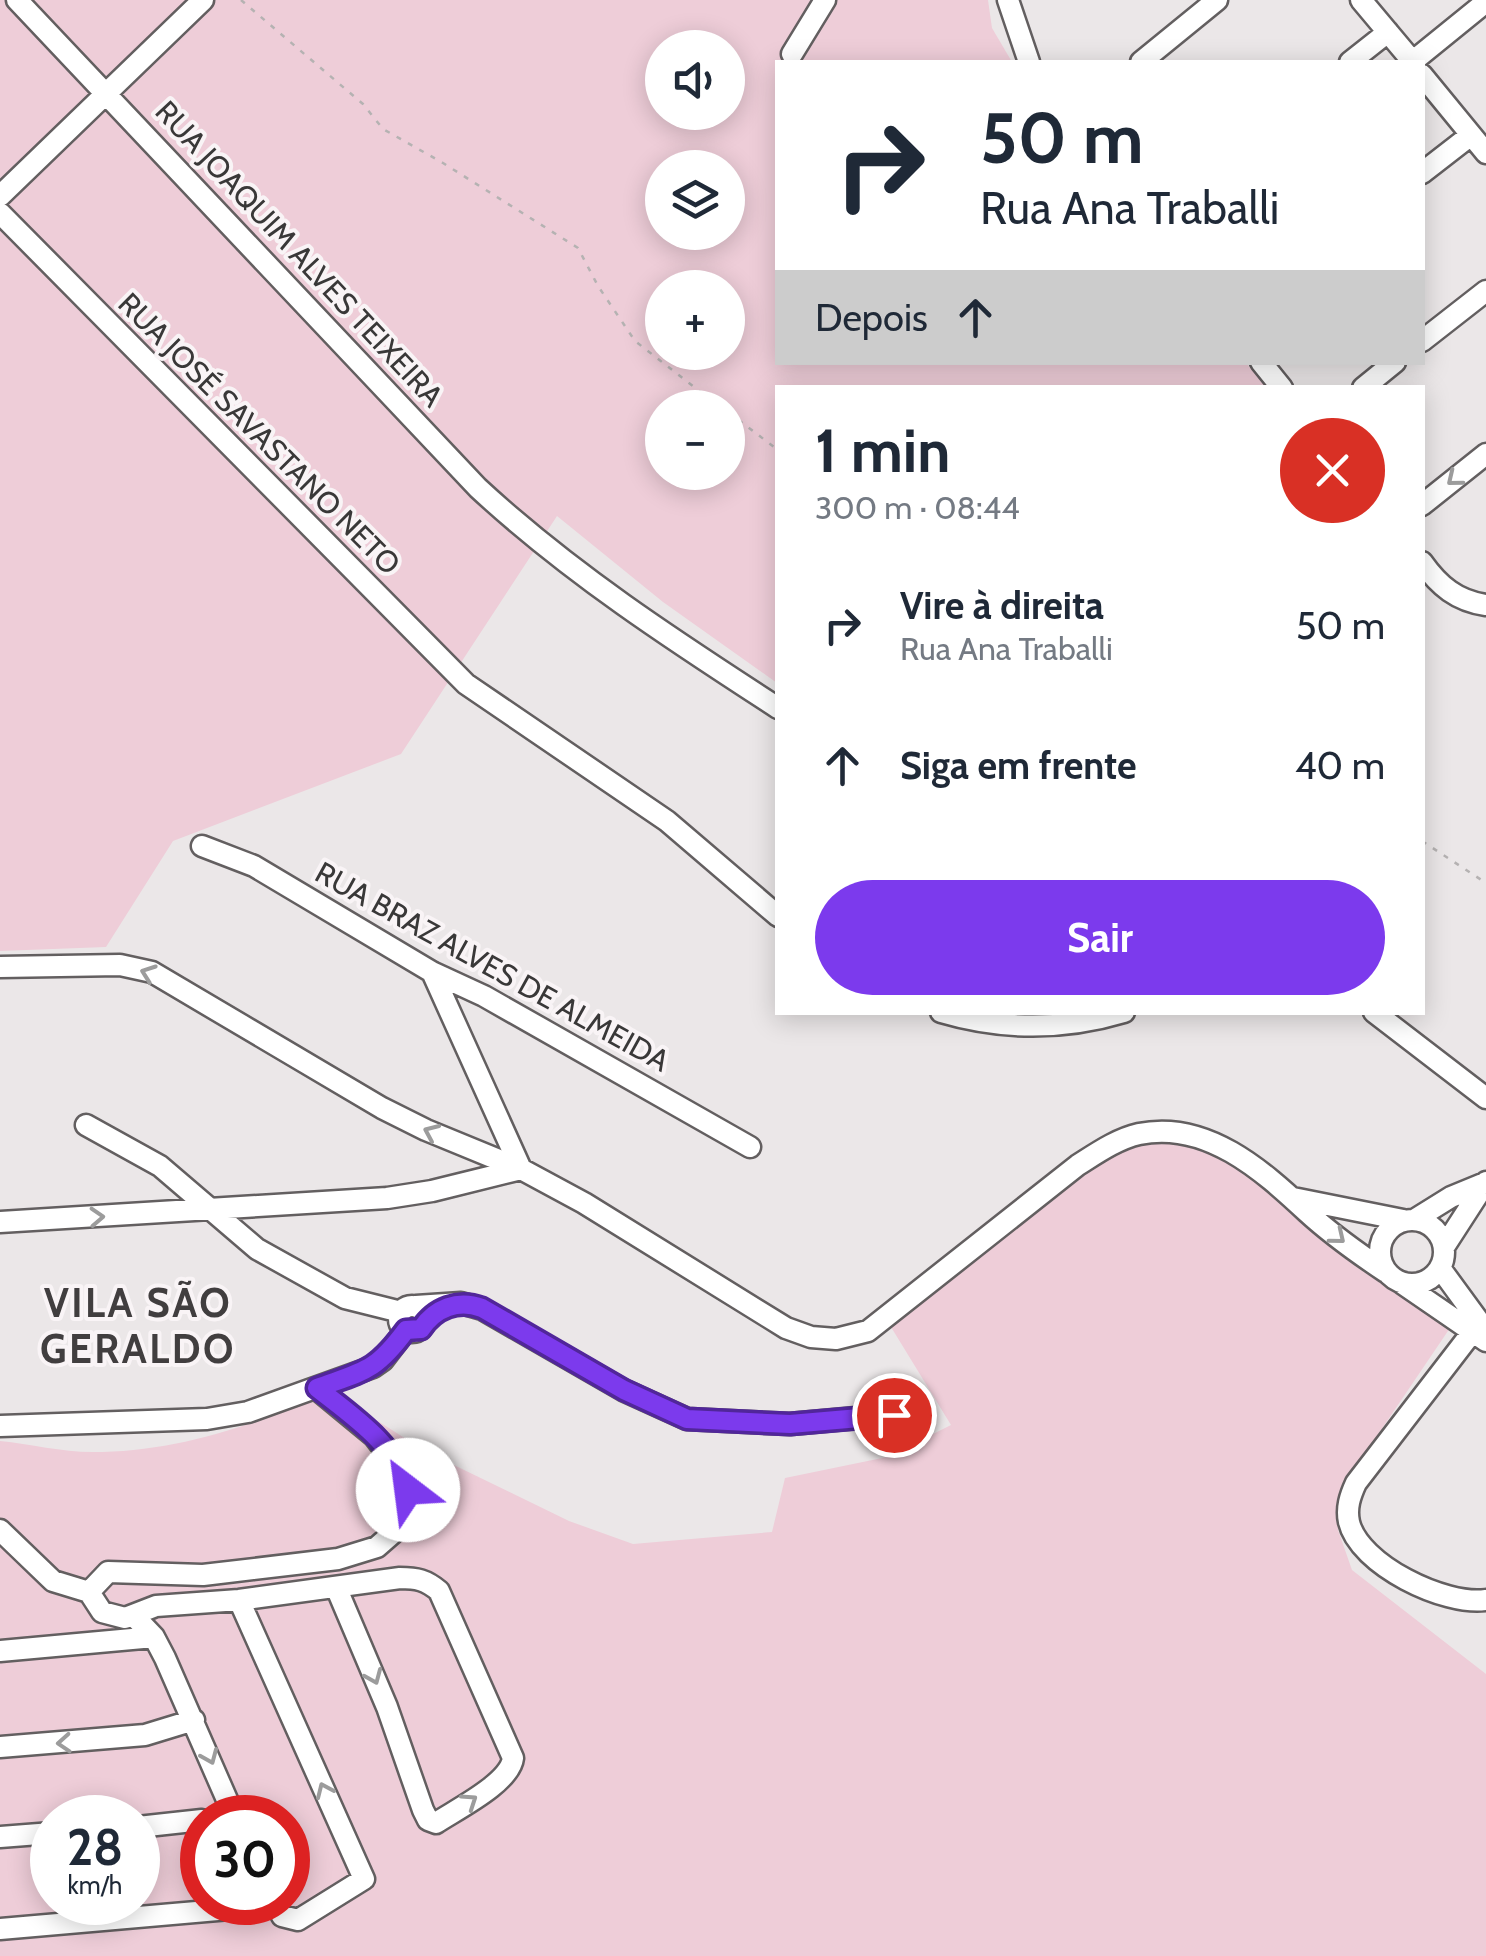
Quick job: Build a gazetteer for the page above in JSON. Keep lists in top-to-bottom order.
{
  "streets": {
    "street": ["RUA JOAQUIM ALVES TEIXEIRA", "RUA JOSÉ SAVASTANO NETO", "RUA BRAZ ALVES DE ALMEIDA"]
  },
  "districts": ["VILA SÃO GERALDO"],
  "page": {
    "map_buttons": ["+", "−"],
    "turn": ["50 m", "Rua Ana Traballi"],
    "then": "Depois",
    "heading": ["1 min", "300 m · 08:44"],
    "list": [
      {
        "name": "Vire à direita",
        "note": "Rua Ana Traballi",
        "value": "50 m"
      },
      {
        "name": "Siga em frente",
        "value": "40 m"
      }
    ],
    "buttons": "Sair",
    "speed": "28 km/h",
    "limit": "30"
  }
}
